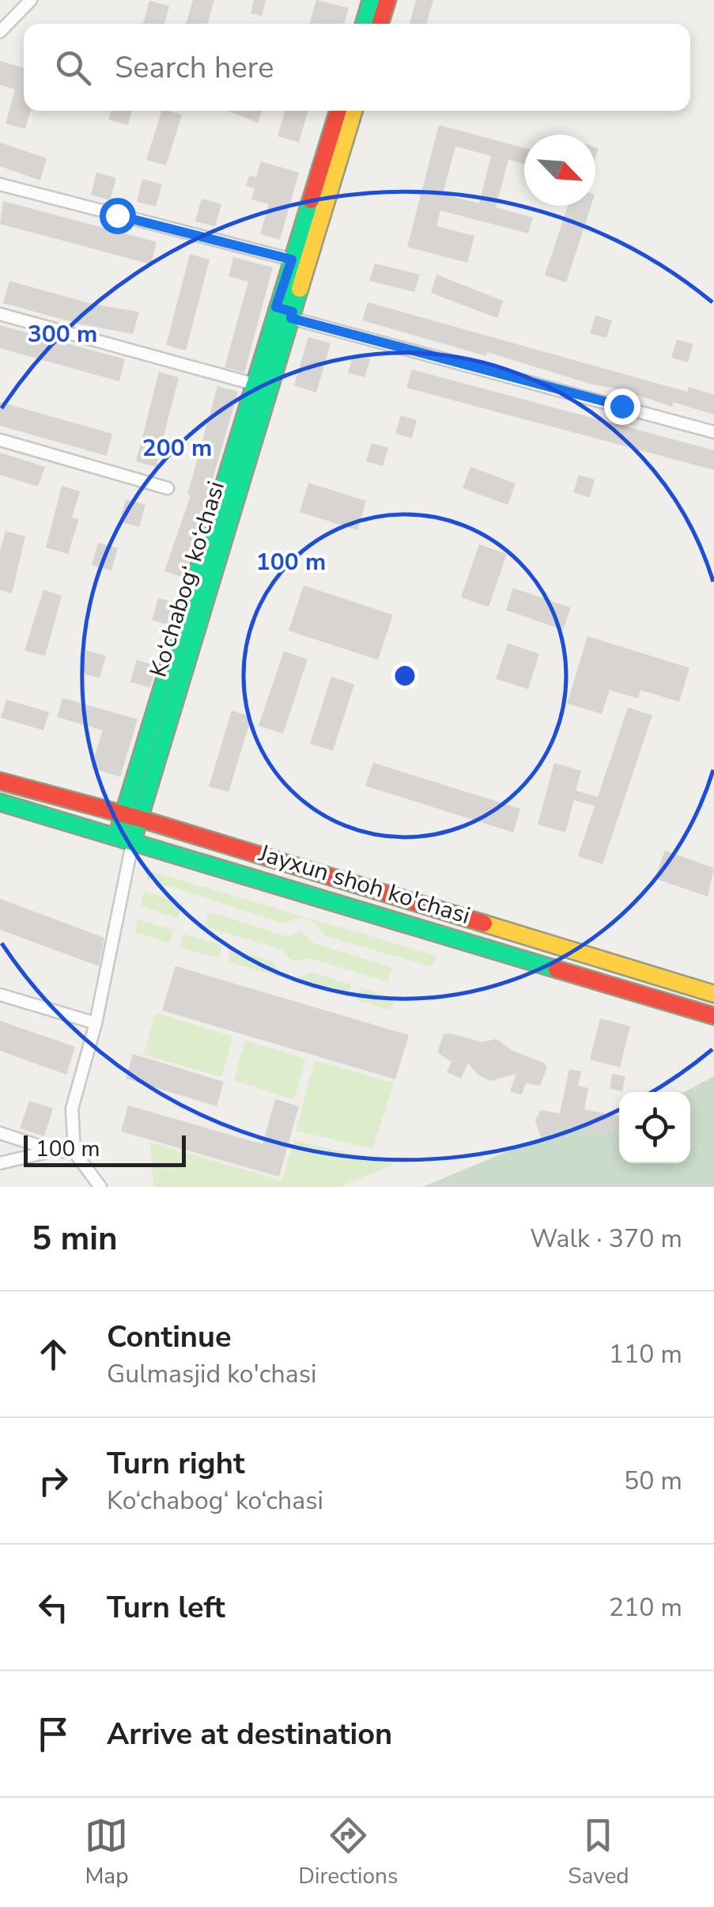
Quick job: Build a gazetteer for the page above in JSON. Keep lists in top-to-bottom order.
{
  "streets": {
    "main road": ["Ko‘chabog‘ ko‘chasi", "Jayxun shoh ko'chasi"]
  },
  "crossings": [
    ["Ko‘chabog‘ ko‘chasi", "Jayxun shoh ko'chasi"]
  ],
  "scale_bar": "100 m",
  "north": "bottom right",
  "page": {
    "search": "Search here",
    "scale": "100 m",
    "heading": ["5 min", "Walk · 370 m"],
    "list": [
      ["Continue", "Gulmasjid ko'chasi", "110 m"],
      ["Turn right", "Ko‘chabog‘ ko‘chasi", "50 m"],
      ["Turn left", "210 m"],
      "Arrive at destination"
    ],
    "nav": ["Map", "Directions", "Saved"]
  },
  "rings": ["300 m", "200 m", "100 m"]
}
